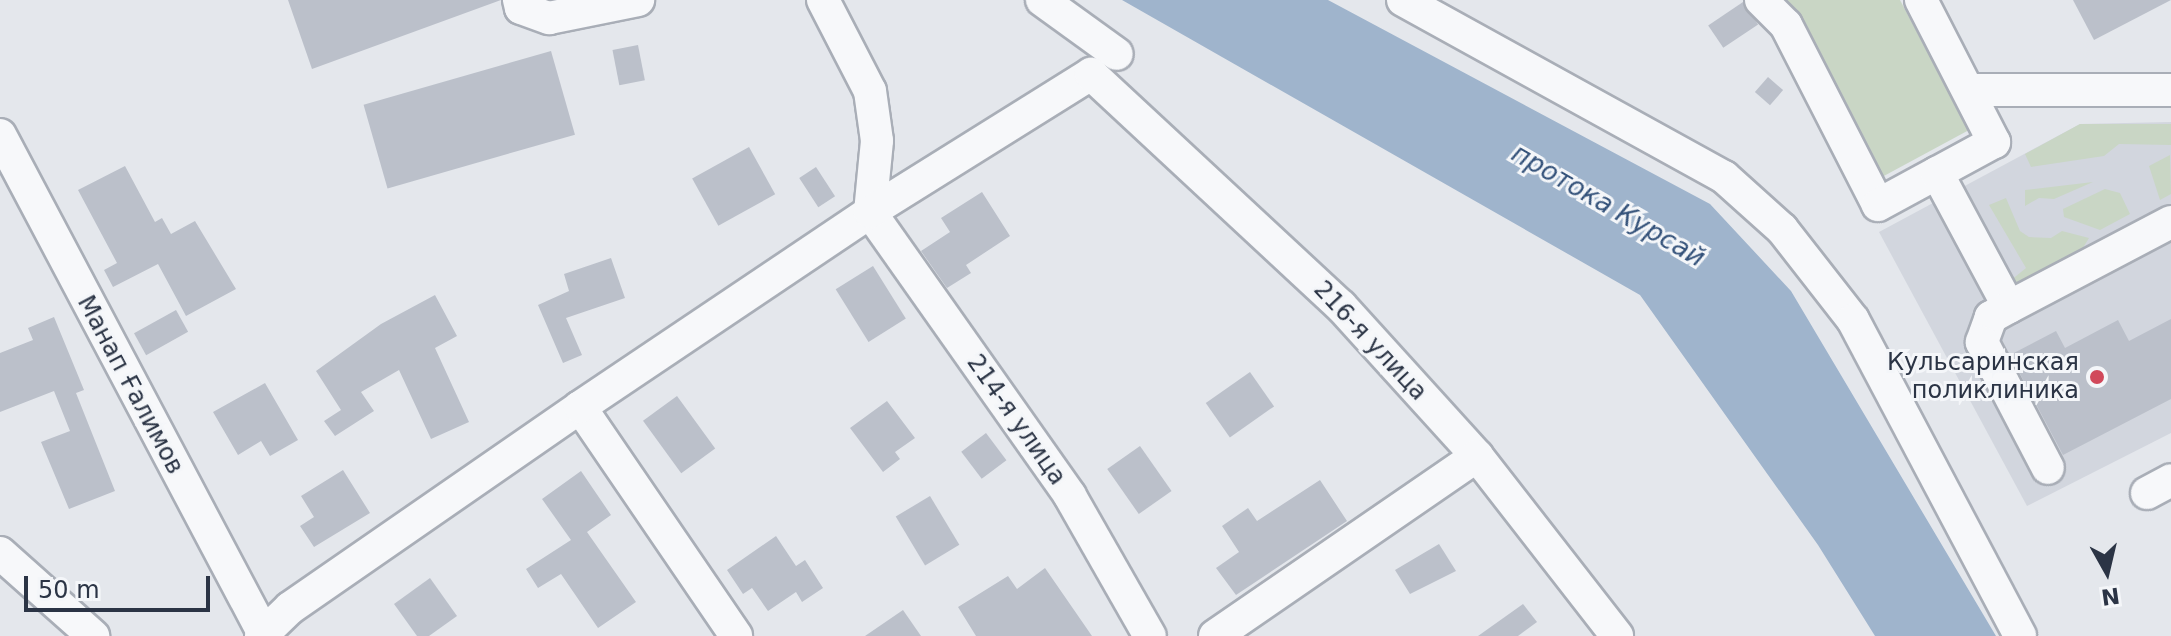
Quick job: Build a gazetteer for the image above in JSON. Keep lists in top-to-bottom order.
{
  "streets": {
    "street": ["216-я улица", "Манап Ғалимов", "214-я улица"]
  },
  "crossings": [
    ["216-я улица", "214-я улица"]
  ],
  "water": ["протока Курсай"],
  "places": ["Кульсаринская поликлиника"],
  "scale_bar": "50 m",
  "north": "bottom"
}
